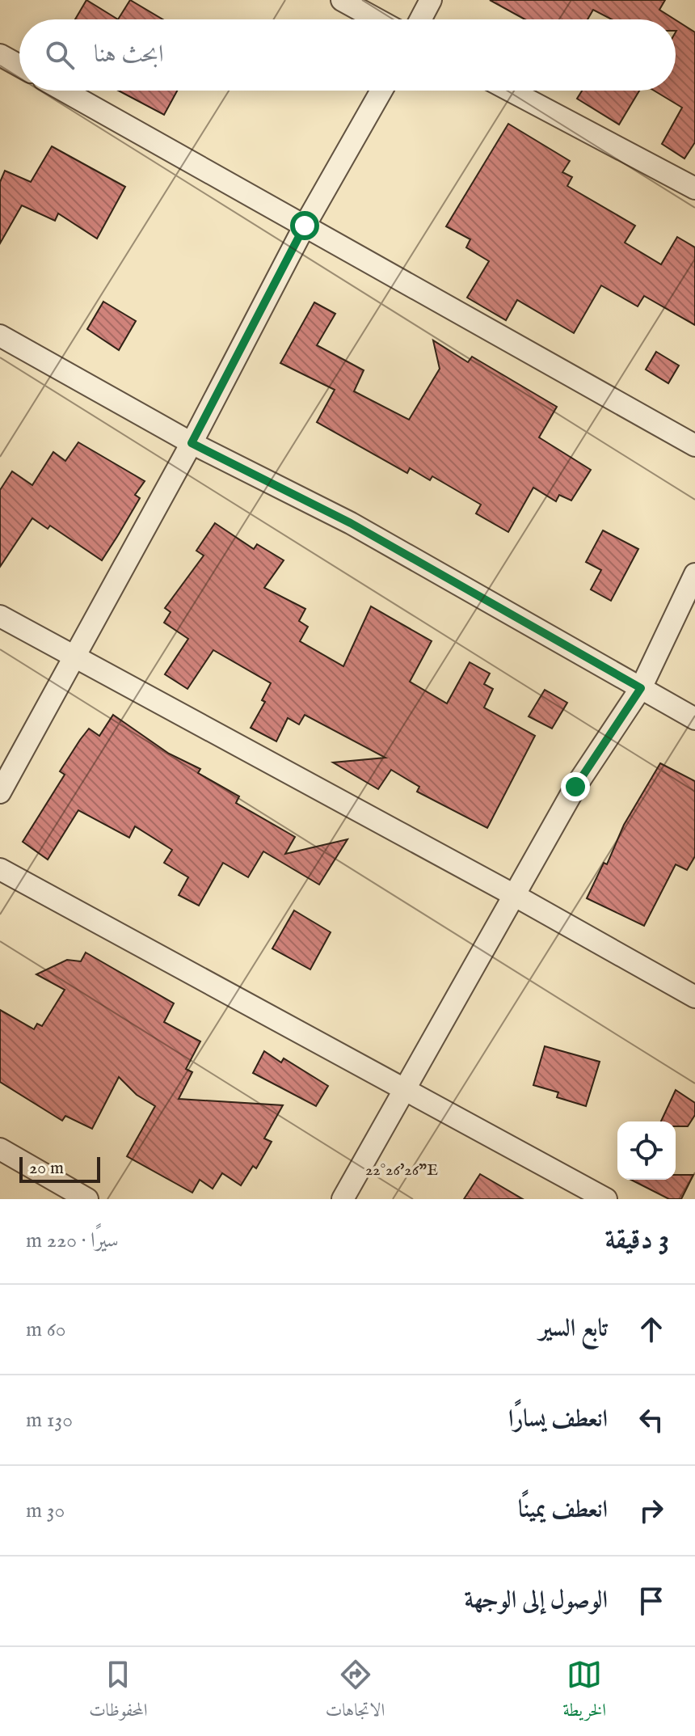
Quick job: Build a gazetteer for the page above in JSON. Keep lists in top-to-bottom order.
{
  "scale_bar": "20 m",
  "page": {
    "search": "ابحث هنا",
    "scale": "20 m",
    "heading": ["3 دقيقة", "سيرًا · 220 m"],
    "list": [
      ["تابع السير", "60 m"],
      ["انعطف يسارًا", "130 m"],
      ["انعطف يمينًا", "30 m"],
      "الوصول إلى الوجهة"
    ],
    "nav": ["الخريطة", "الاتجاهات", "المحفوظات"]
  },
  "coordinates": ["22°26'26\"E"]
}
